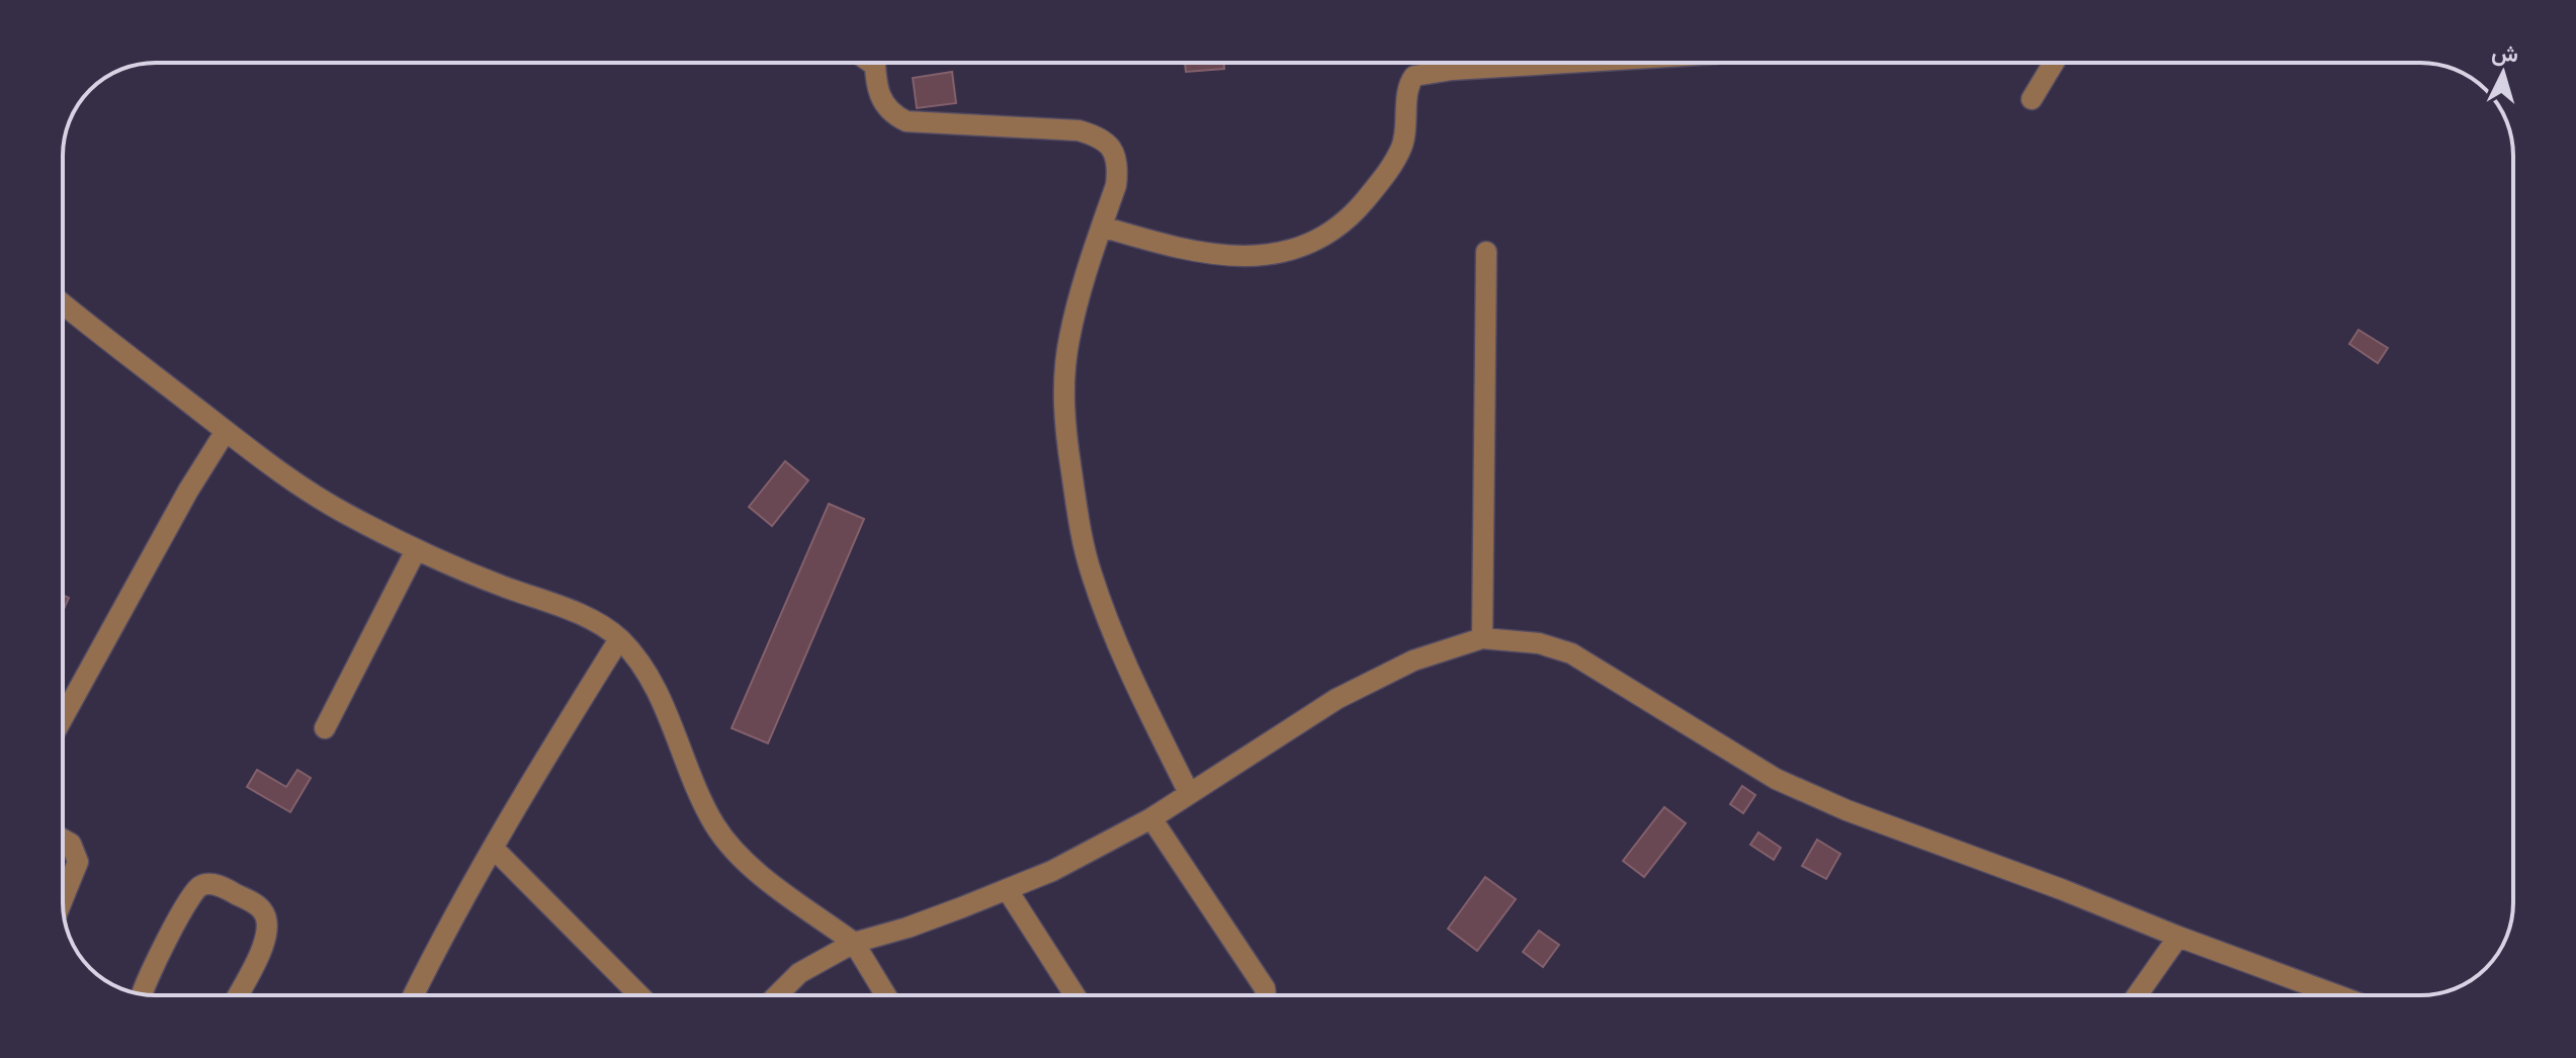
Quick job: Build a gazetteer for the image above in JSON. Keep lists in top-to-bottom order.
{
  "north": "top"
}
